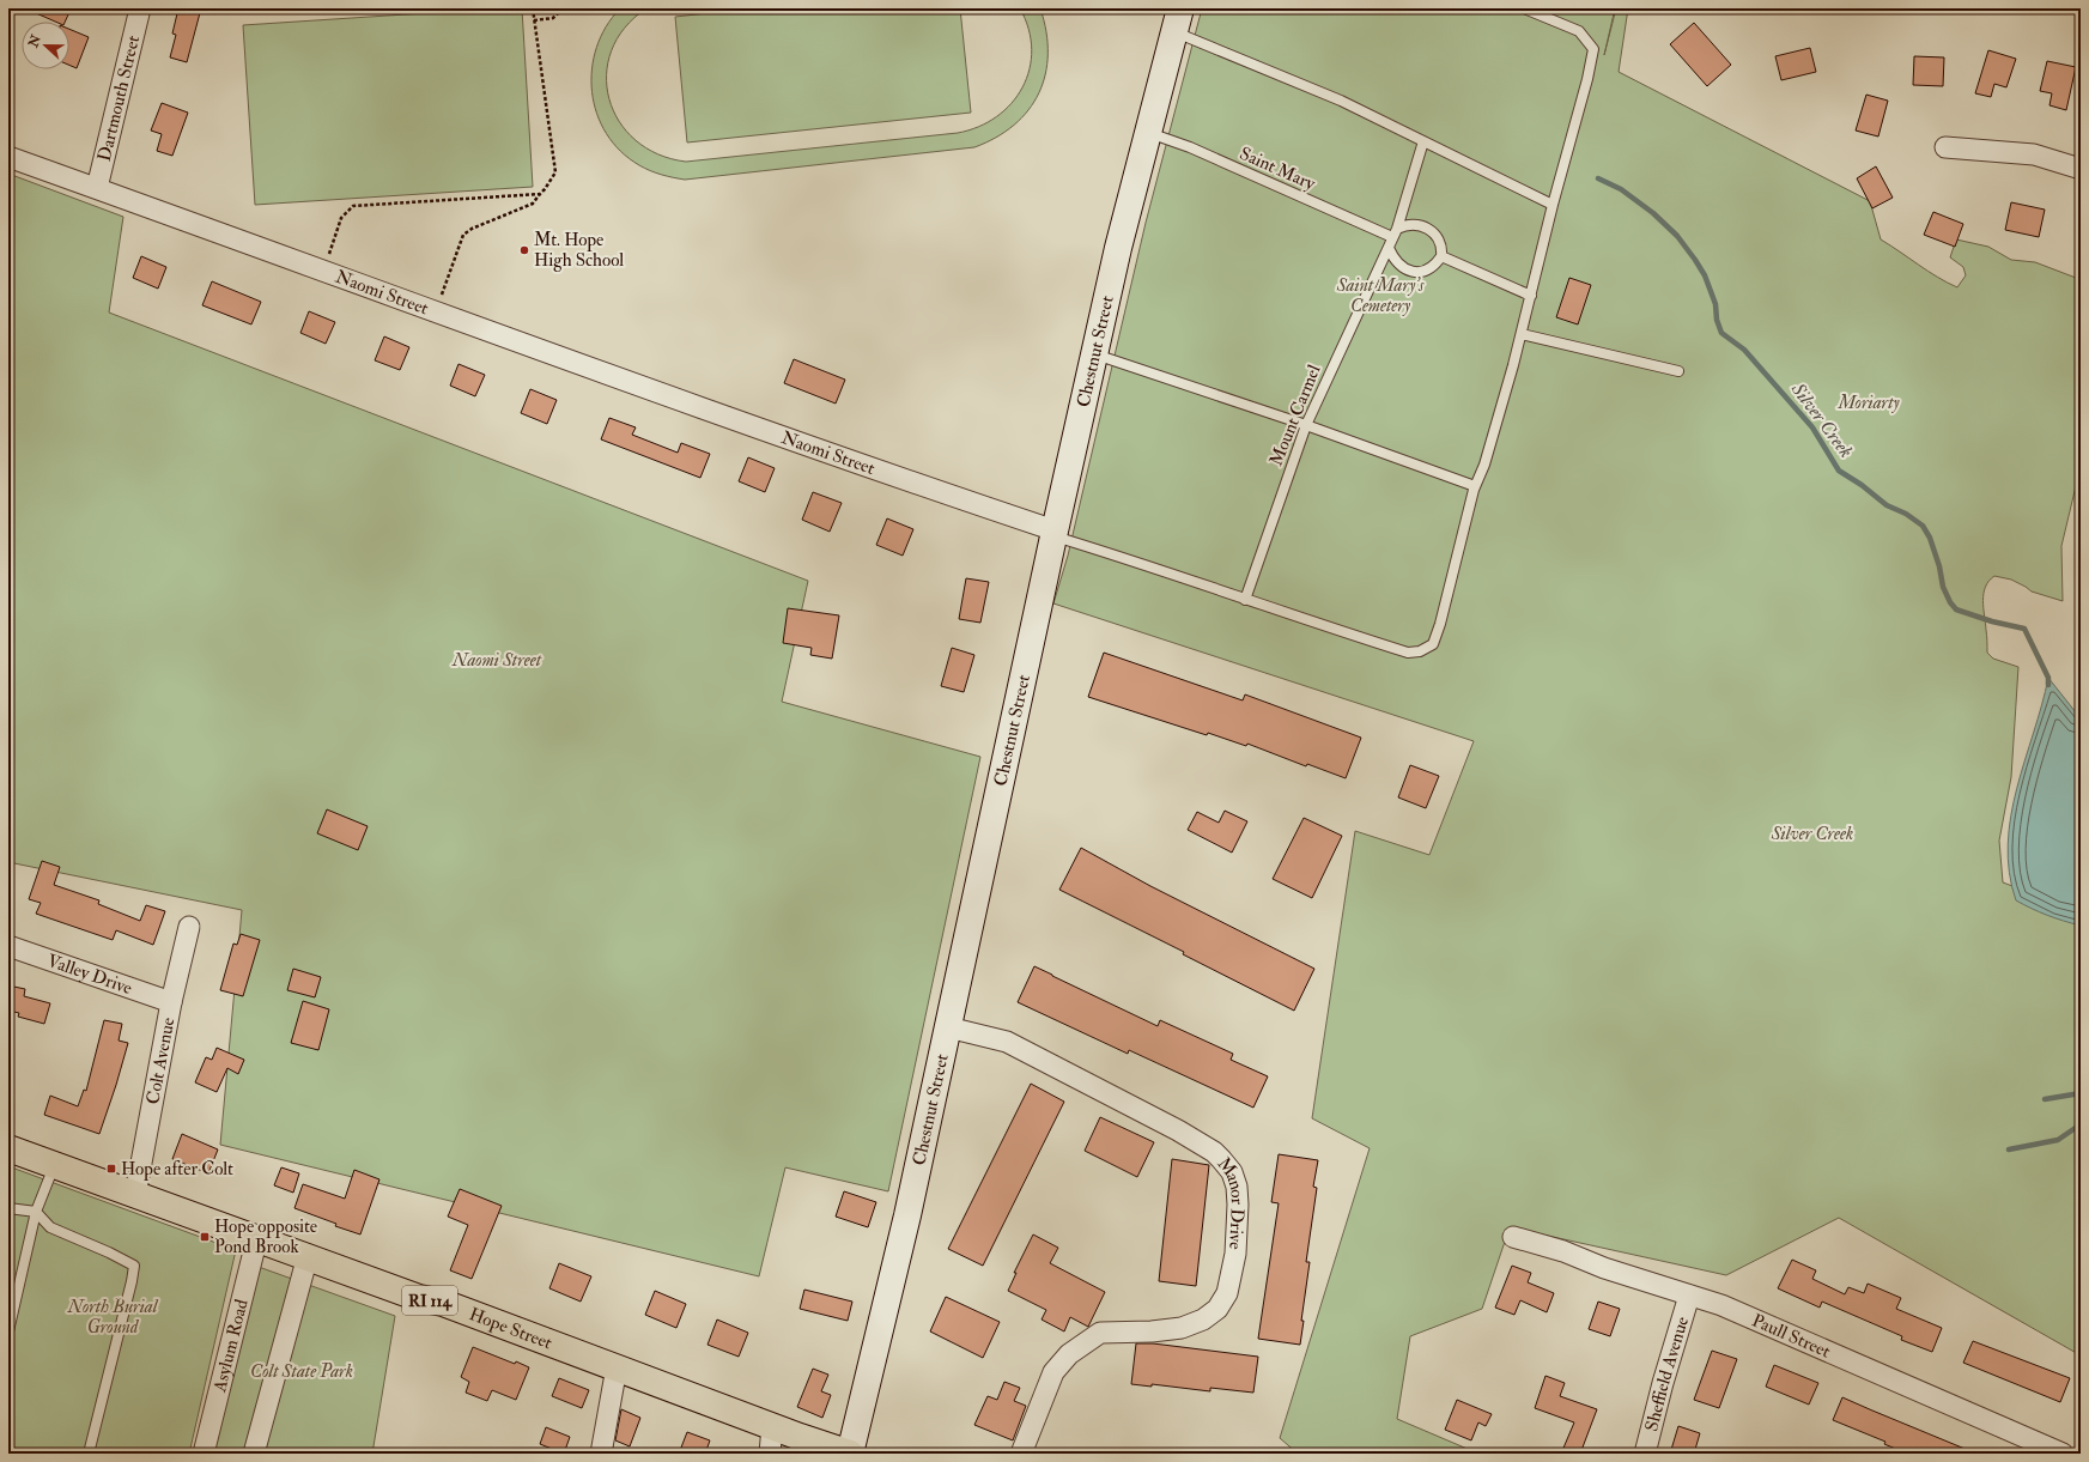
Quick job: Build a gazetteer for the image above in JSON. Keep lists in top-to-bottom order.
{
  "streets": {
    "main road": ["RI 114", "Hope Street"],
    "street": [
      "Dartmouth Street",
      "Naomi Street",
      "Chestnut Street",
      "Valley Drive",
      "Colt Avenue",
      "Manor Drive",
      "Paull Street",
      "Asylum Road",
      "Sheffield Avenue"
    ],
    "lane": ["Saint Mary", "Mount Carmel"]
  },
  "crossings": [
    ["Dartmouth Street", "Naomi Street"],
    ["Saint Mary", "Chestnut Street"],
    ["Saint Mary", "Mount Carmel"],
    ["Naomi Street", "Chestnut Street"],
    ["Chestnut Street", "Manor Drive"],
    ["Chestnut Street", "Hope Street"],
    ["Valley Drive", "Colt Avenue"],
    ["Colt Avenue", "Hope Street"],
    ["Hope Street", "Asylum Road"],
    ["Paull Street", "Sheffield Avenue"]
  ],
  "water": ["Silver Creek"],
  "parks": [
    "Saint Mary's Cemetery",
    "Moriarty",
    "Naomi Street",
    "Silver Creek",
    "North Burial Ground",
    "Colt State Park"
  ],
  "places": {
    "other": ["Mt. Hope High School"],
    "transit": ["Hope after Colt", "Hope opposite Pond Brook"]
  },
  "north": "left"
}
